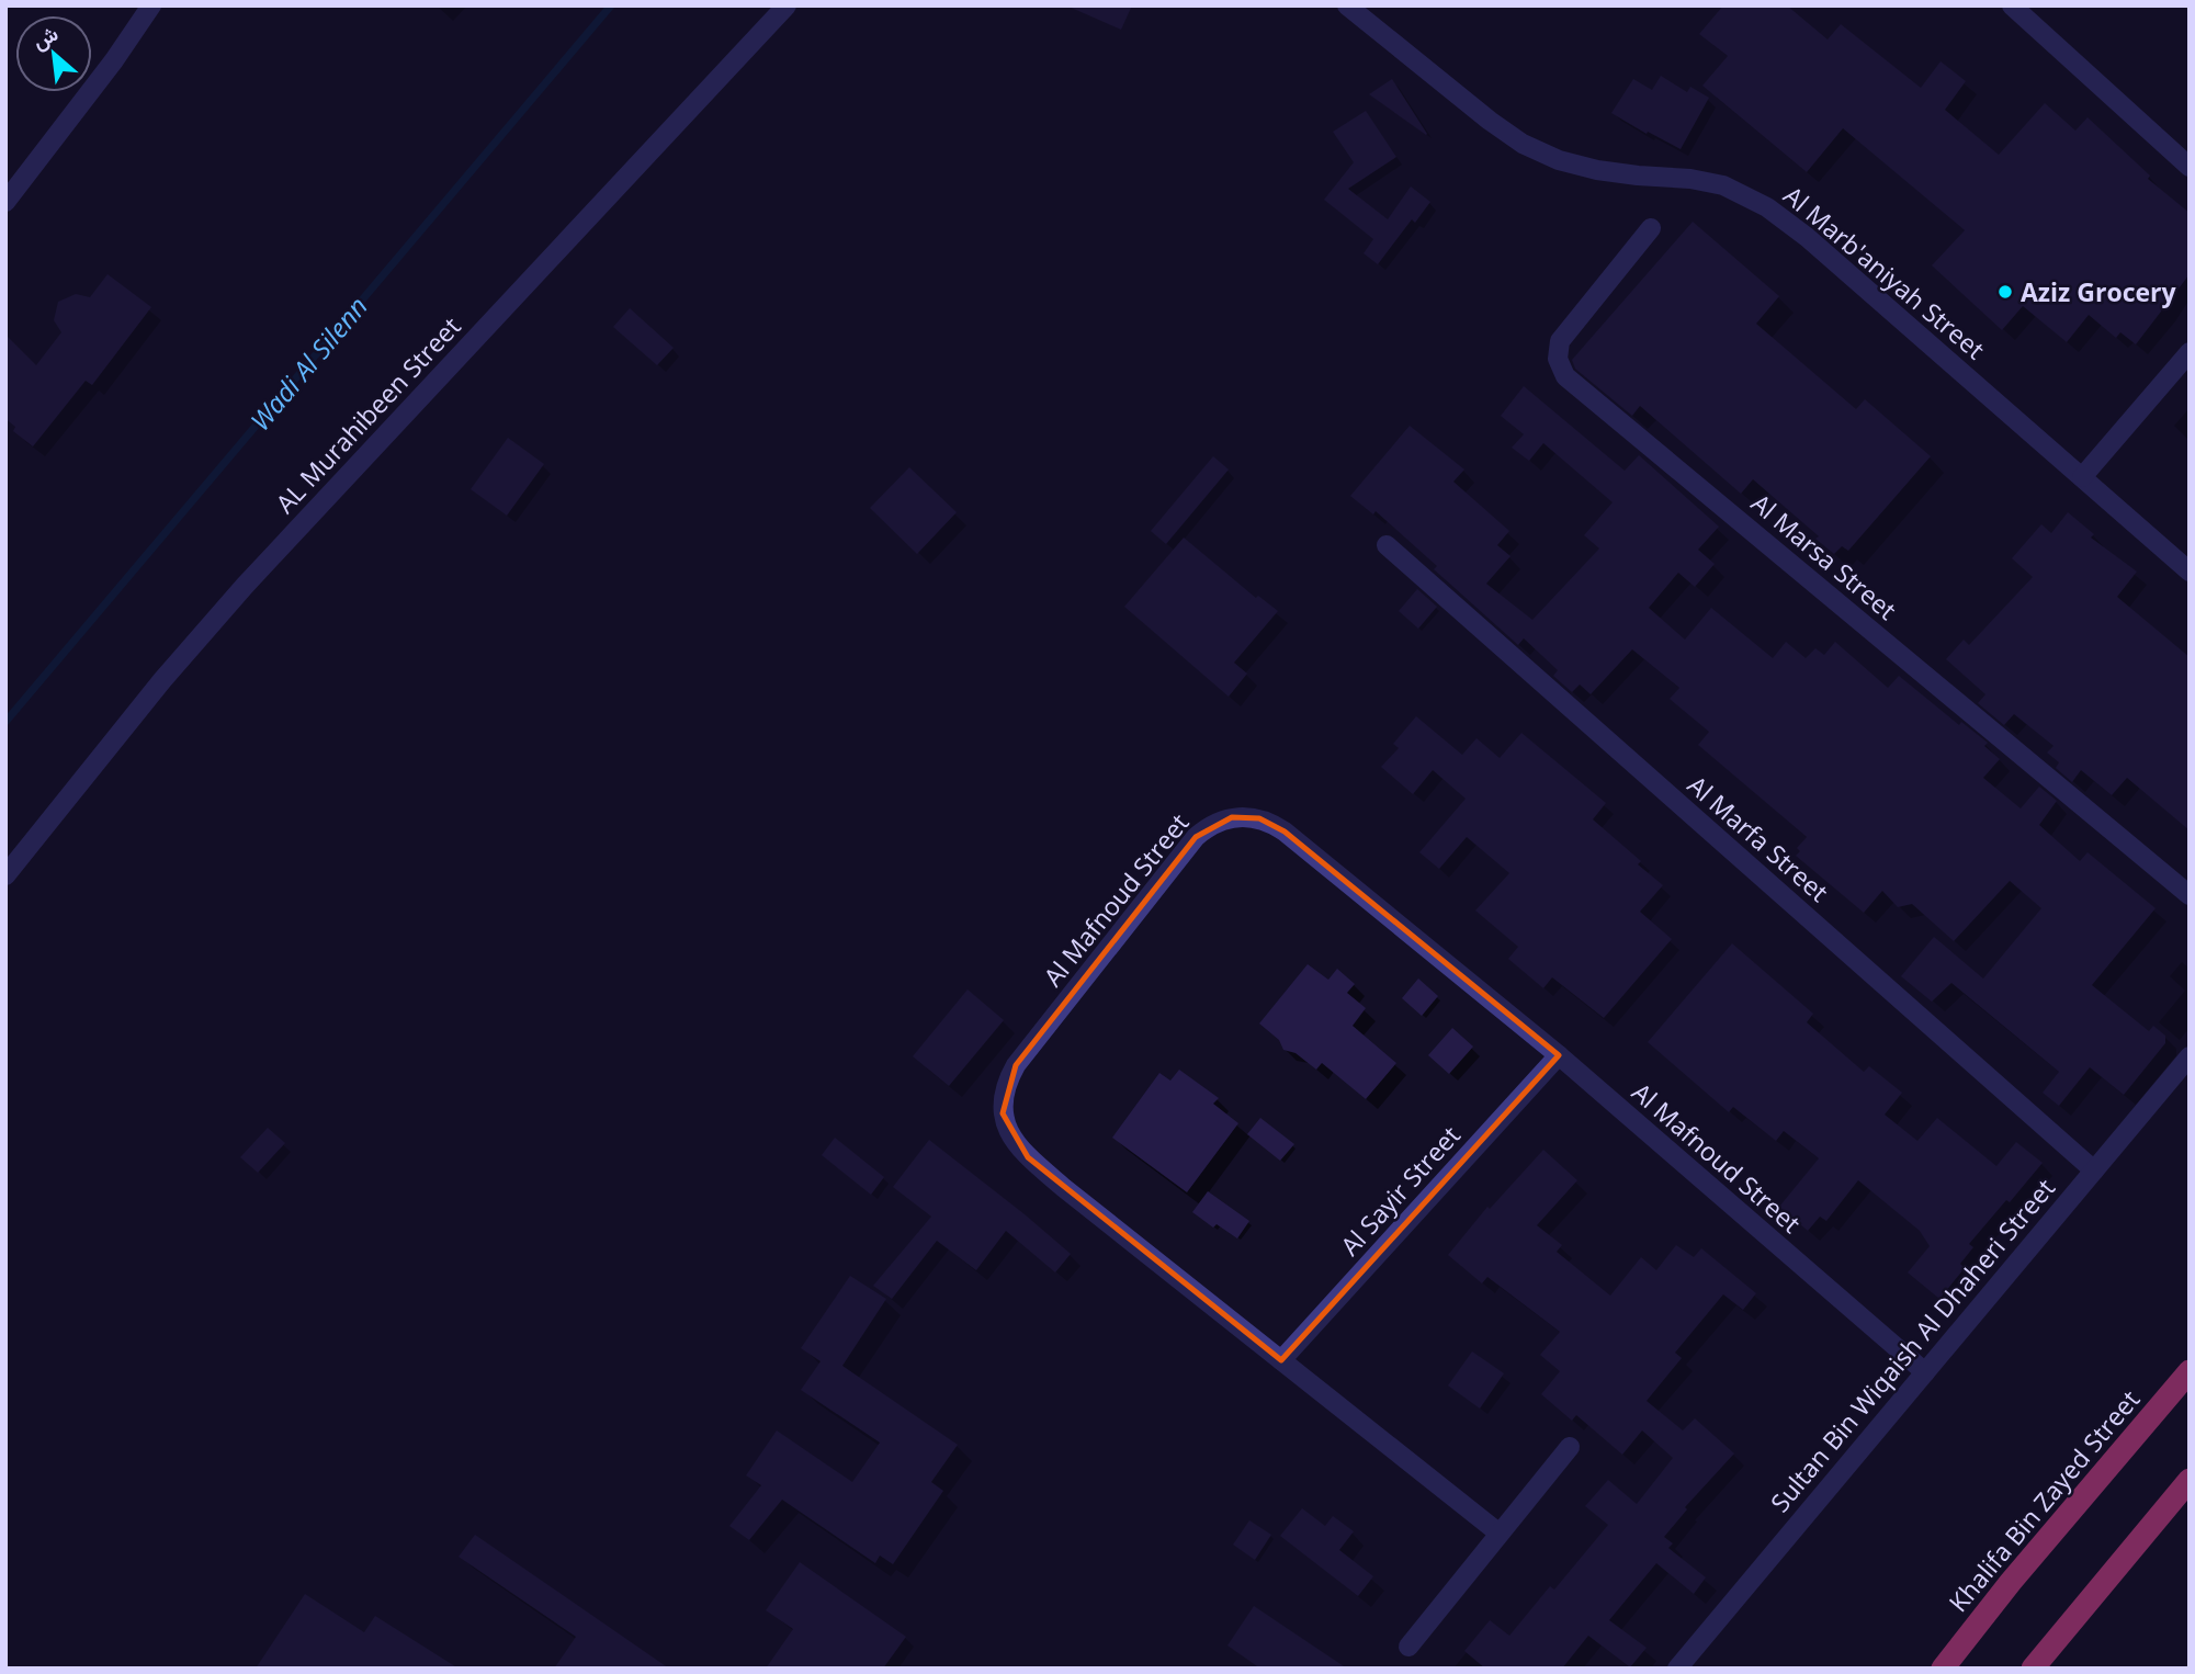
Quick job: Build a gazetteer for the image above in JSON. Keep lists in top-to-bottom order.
{
  "streets": {
    "highway": ["Khalifa Bin Zayed Street"],
    "street": [
      "Al Marb'aniyah Street",
      "AL Murahibeen Street",
      "Al Marsa Street",
      "Al Marfa Street",
      "Al Mafnoud Street",
      "Al Sayir Street",
      "Sultan Bin Wiqaish Al Dhaheri Street"
    ]
  },
  "crossings": [
    ["Al Marfa Street", "Sultan Bin Wiqaish Al Dhaheri Street"],
    ["Al Mafnoud Street", "Al Sayir Street"],
    ["Al Mafnoud Street", "Sultan Bin Wiqaish Al Dhaheri Street"]
  ],
  "water": ["Wadi Al Silenn"],
  "places": ["Aziz Grocery"],
  "north": "top left"
}
